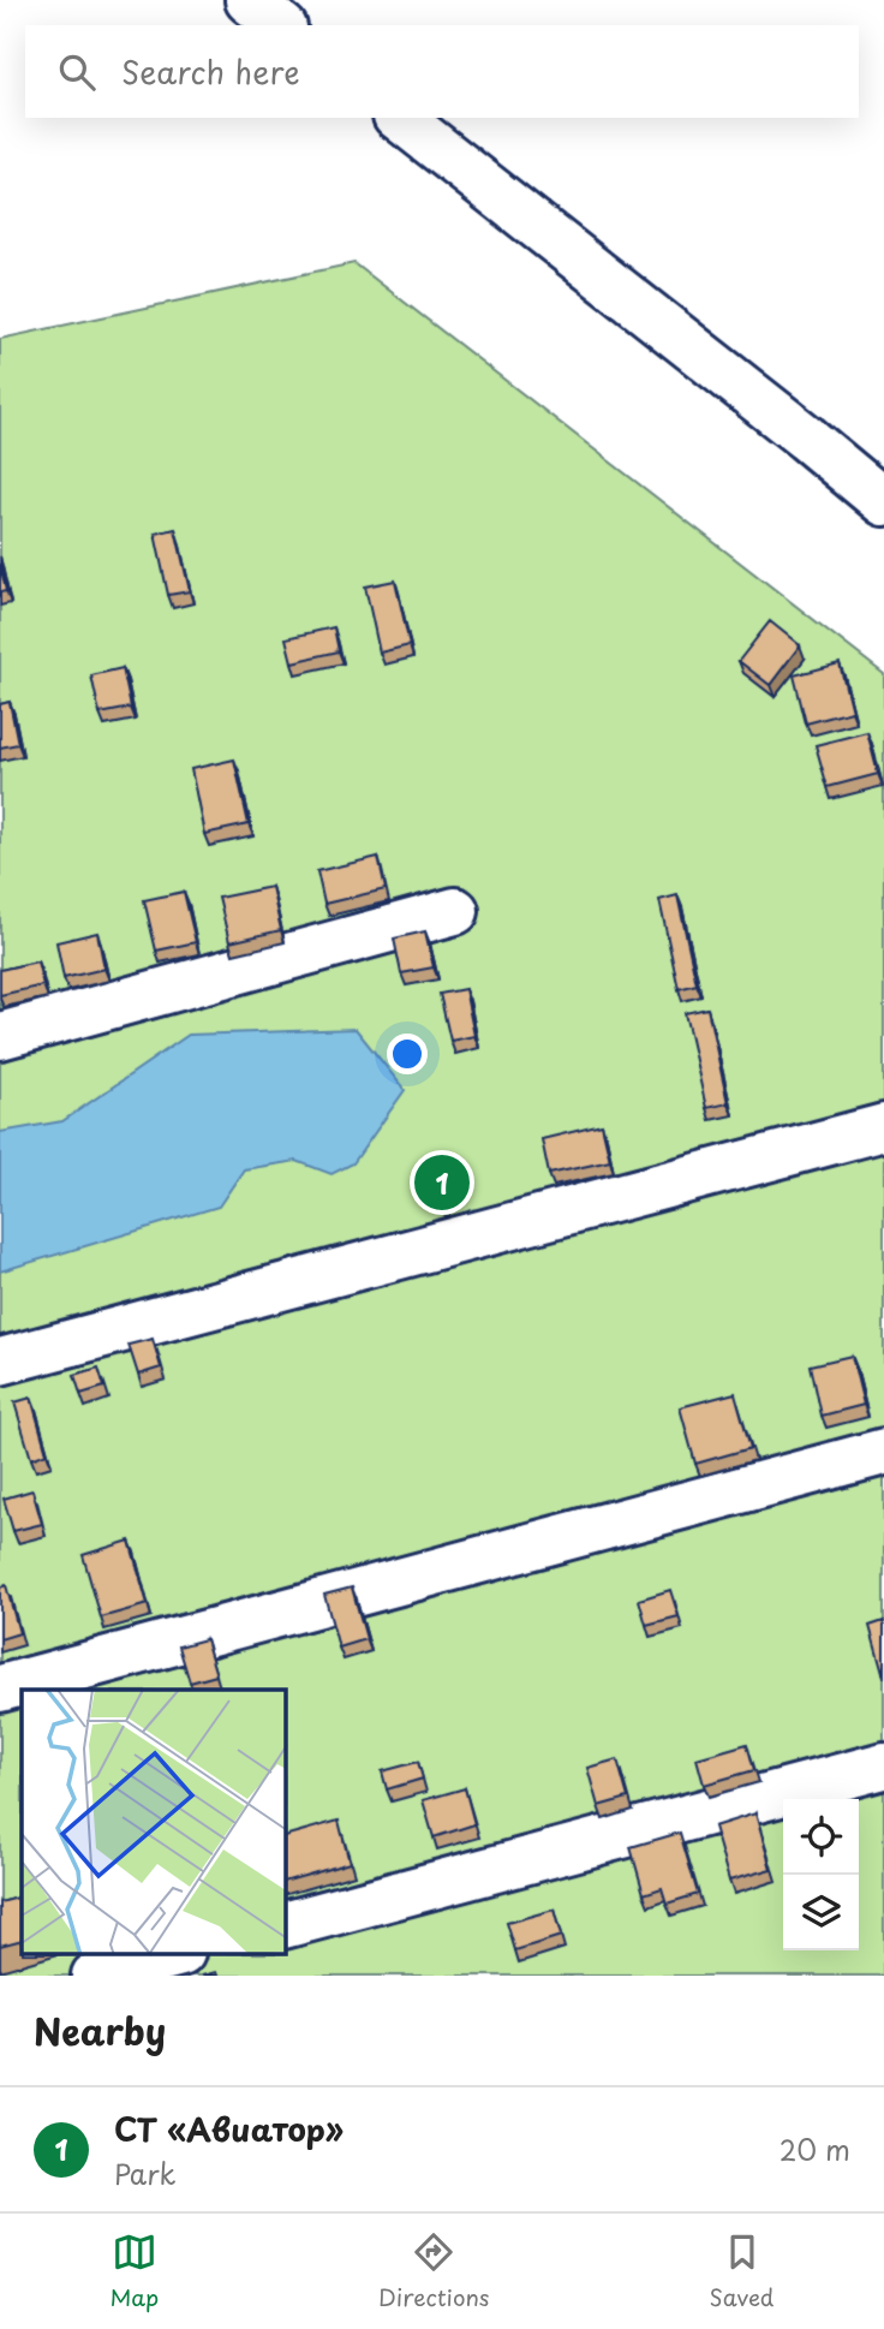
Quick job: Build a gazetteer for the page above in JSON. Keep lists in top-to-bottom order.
{
  "page": {
    "search": "Search here",
    "pins": "1",
    "heading": "Nearby",
    "list": [
      {
        "mark": "1",
        "name": "СТ «Авиатор»",
        "note": "Park",
        "value": "20 m"
      }
    ],
    "nav": ["Map", "Directions", "Saved"]
  }
}
